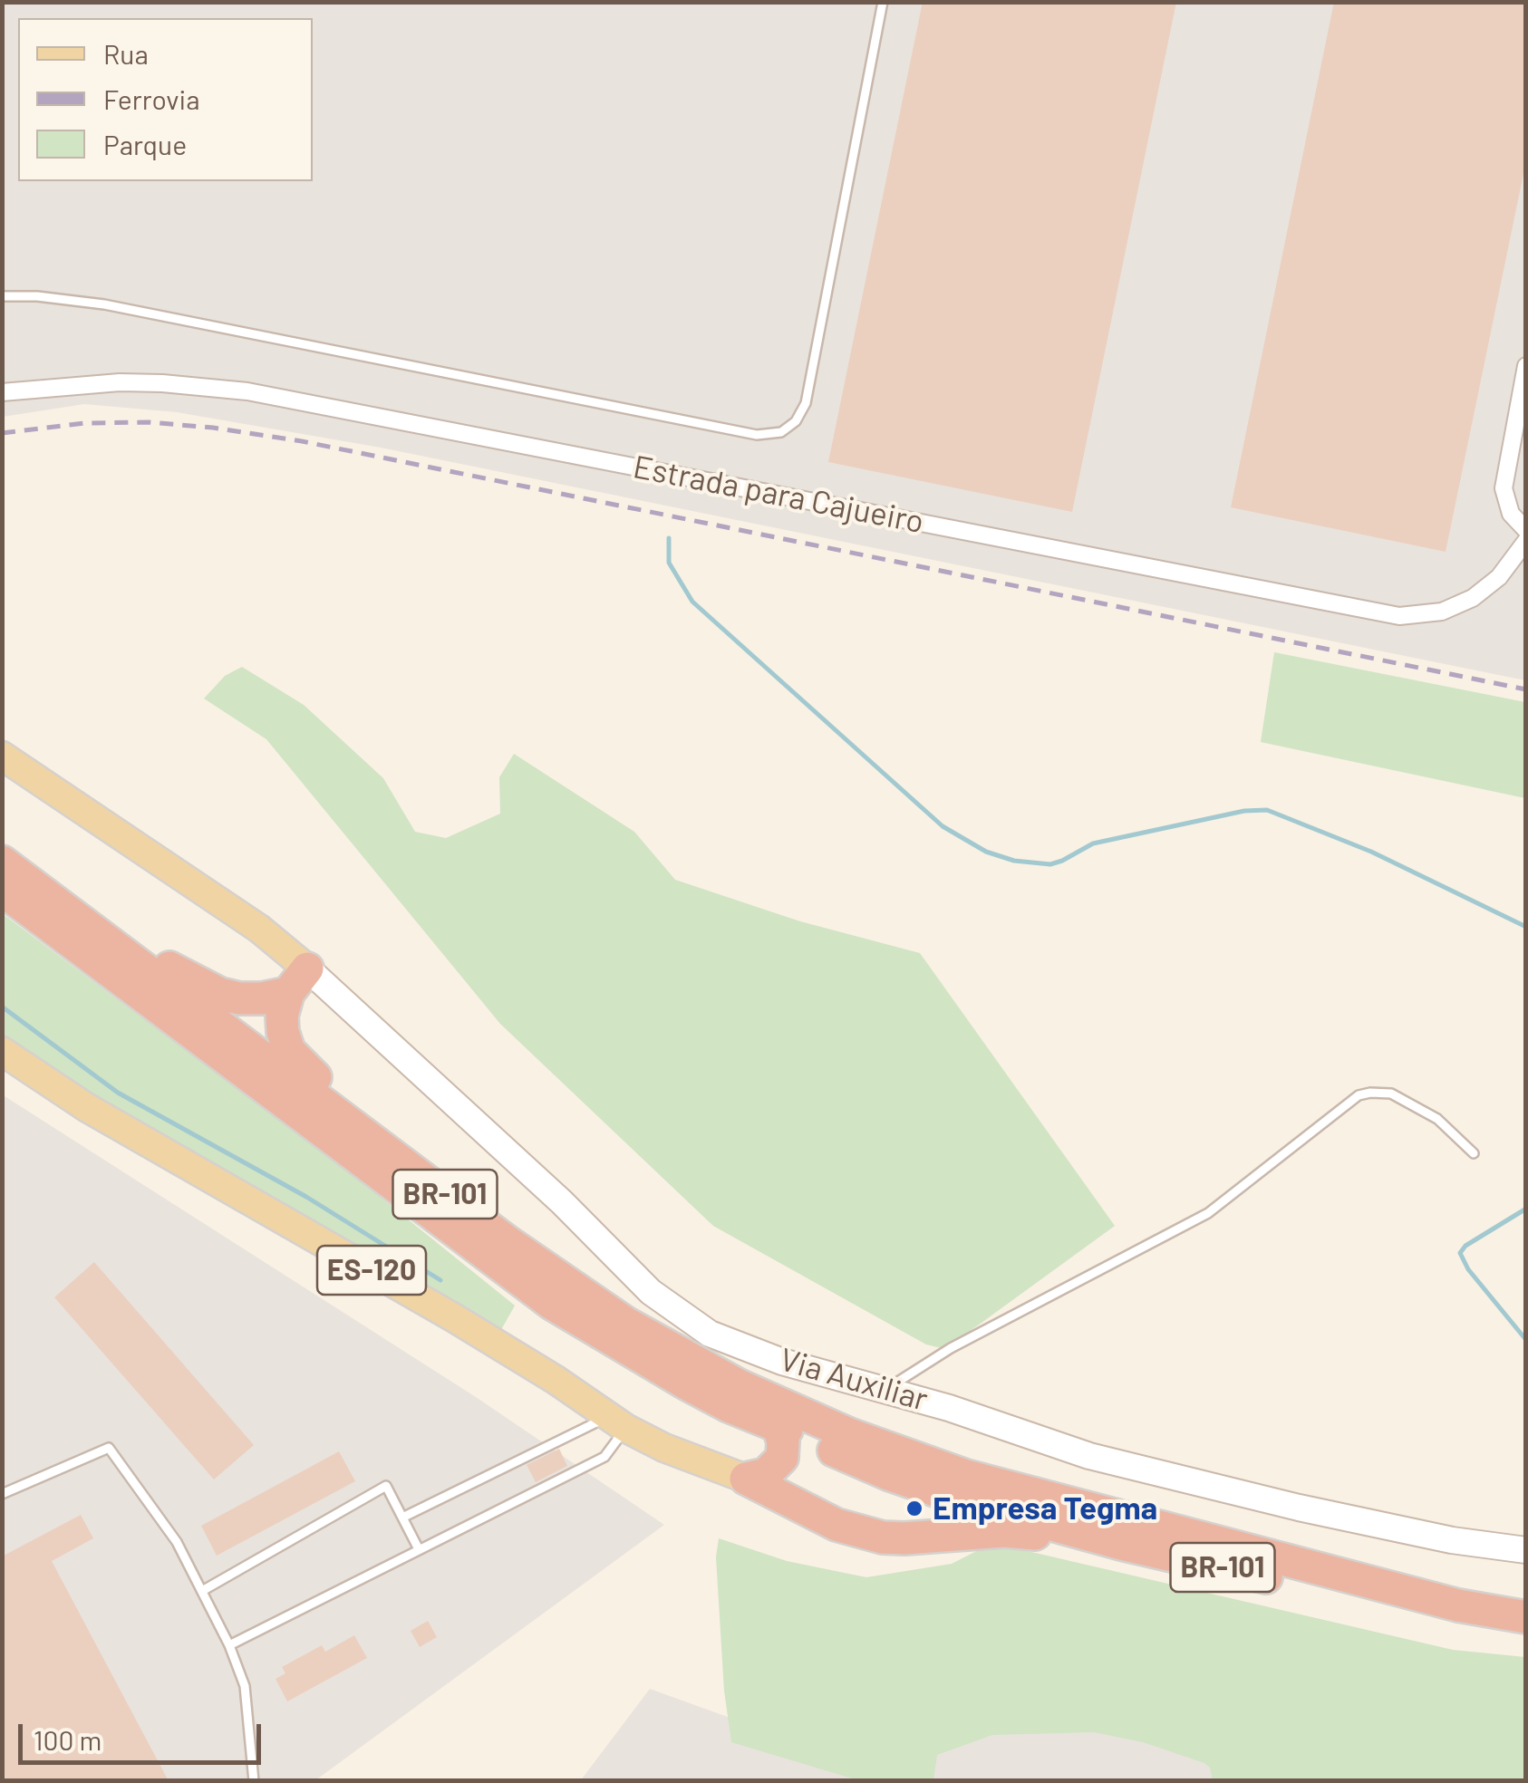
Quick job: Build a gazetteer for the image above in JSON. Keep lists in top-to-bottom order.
{
  "streets": {
    "highway": ["BR-101"],
    "main road": ["ES-120"],
    "street": ["Estrada para Cajueiro", "Via Auxiliar"]
  },
  "places": ["Empresa Tegma"],
  "legend": ["Rua", "Ferrovia", "Parque"],
  "scale_bar": "100 m"
}
